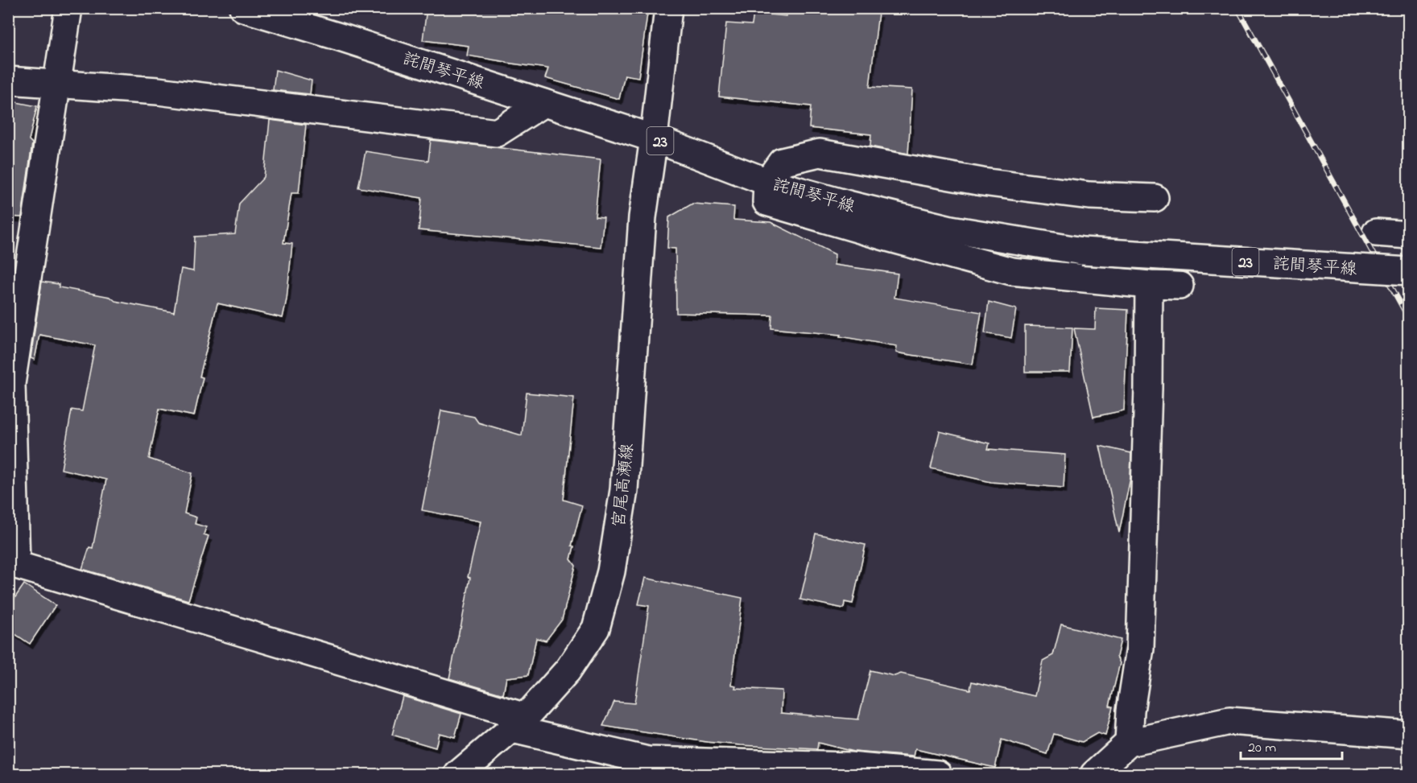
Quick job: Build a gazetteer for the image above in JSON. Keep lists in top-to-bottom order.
{
  "streets": {
    "street": ["詫間琴平線", "23", "宮尾高瀬線"]
  },
  "crossings": [
    ["詫間琴平線", "宮尾高瀬線"]
  ],
  "scale_bar": "20 m"
}
